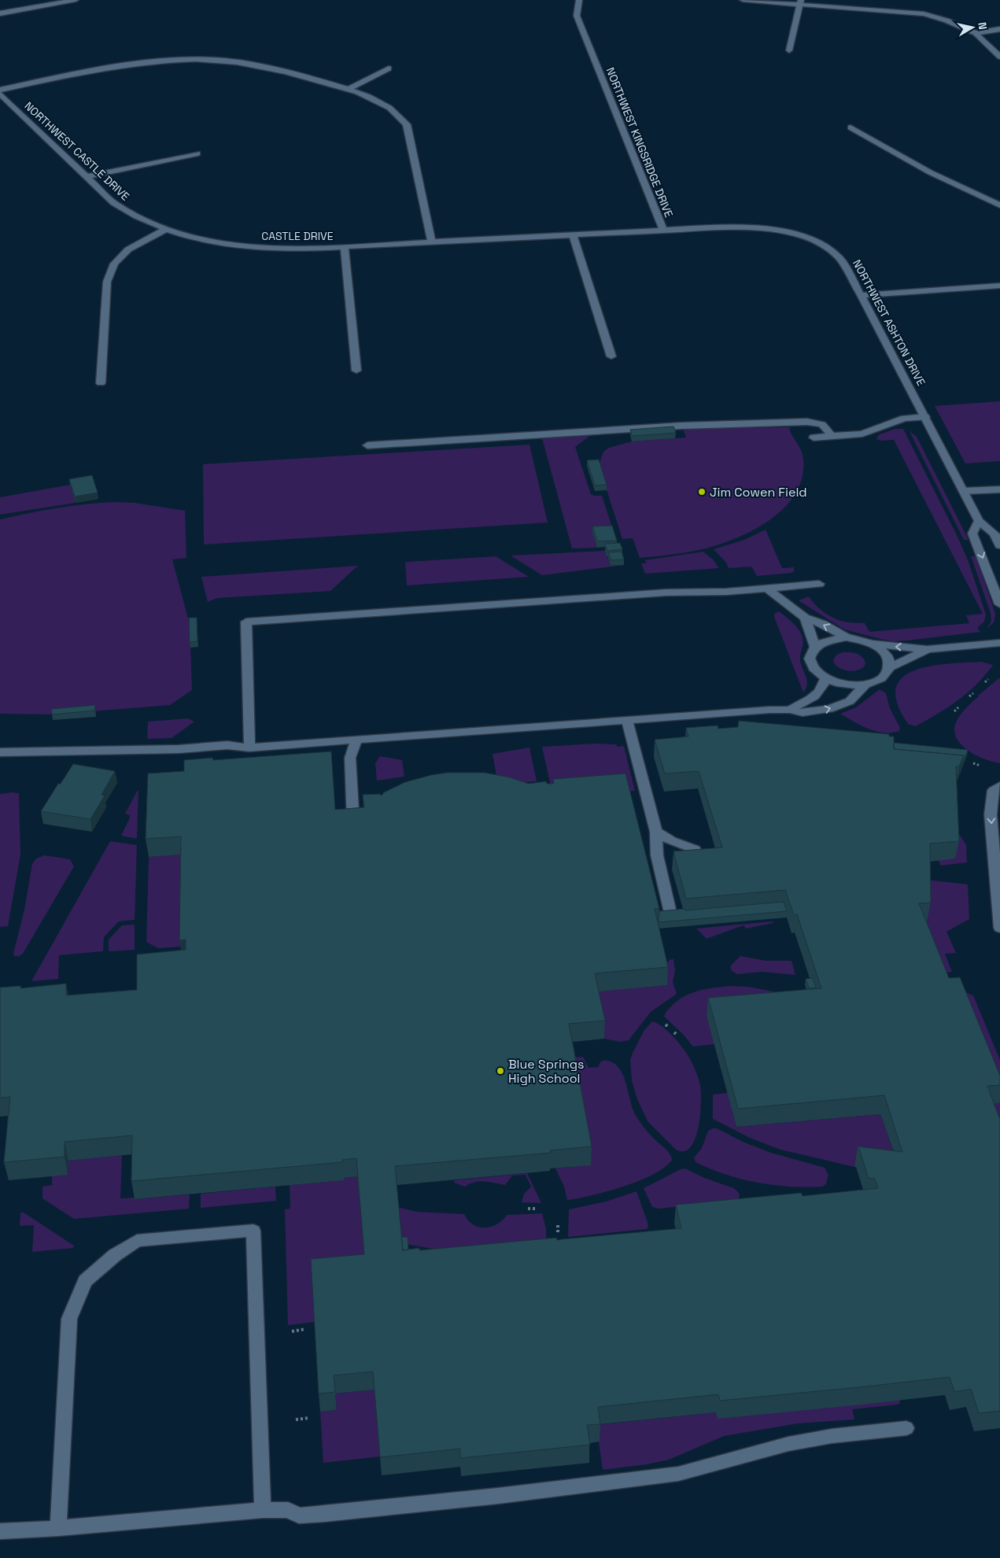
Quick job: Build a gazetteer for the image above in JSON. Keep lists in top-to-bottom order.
{
  "streets": {
    "street": [
      "NORTHWEST KINGSRIDGE DRIVE",
      "NORTHWEST CASTLE DRIVE",
      "CASTLE DRIVE",
      "NORTHWEST ASHTON DRIVE"
    ]
  },
  "crossings": [
    ["NORTHWEST KINGSRIDGE DRIVE", "CASTLE DRIVE"],
    ["NORTHWEST KINGSRIDGE DRIVE", "NORTHWEST ASHTON DRIVE"],
    ["NORTHWEST CASTLE DRIVE", "CASTLE DRIVE"]
  ],
  "places": ["Jim Cowen Field", "Blue Springs High School"],
  "north": "right"
}
